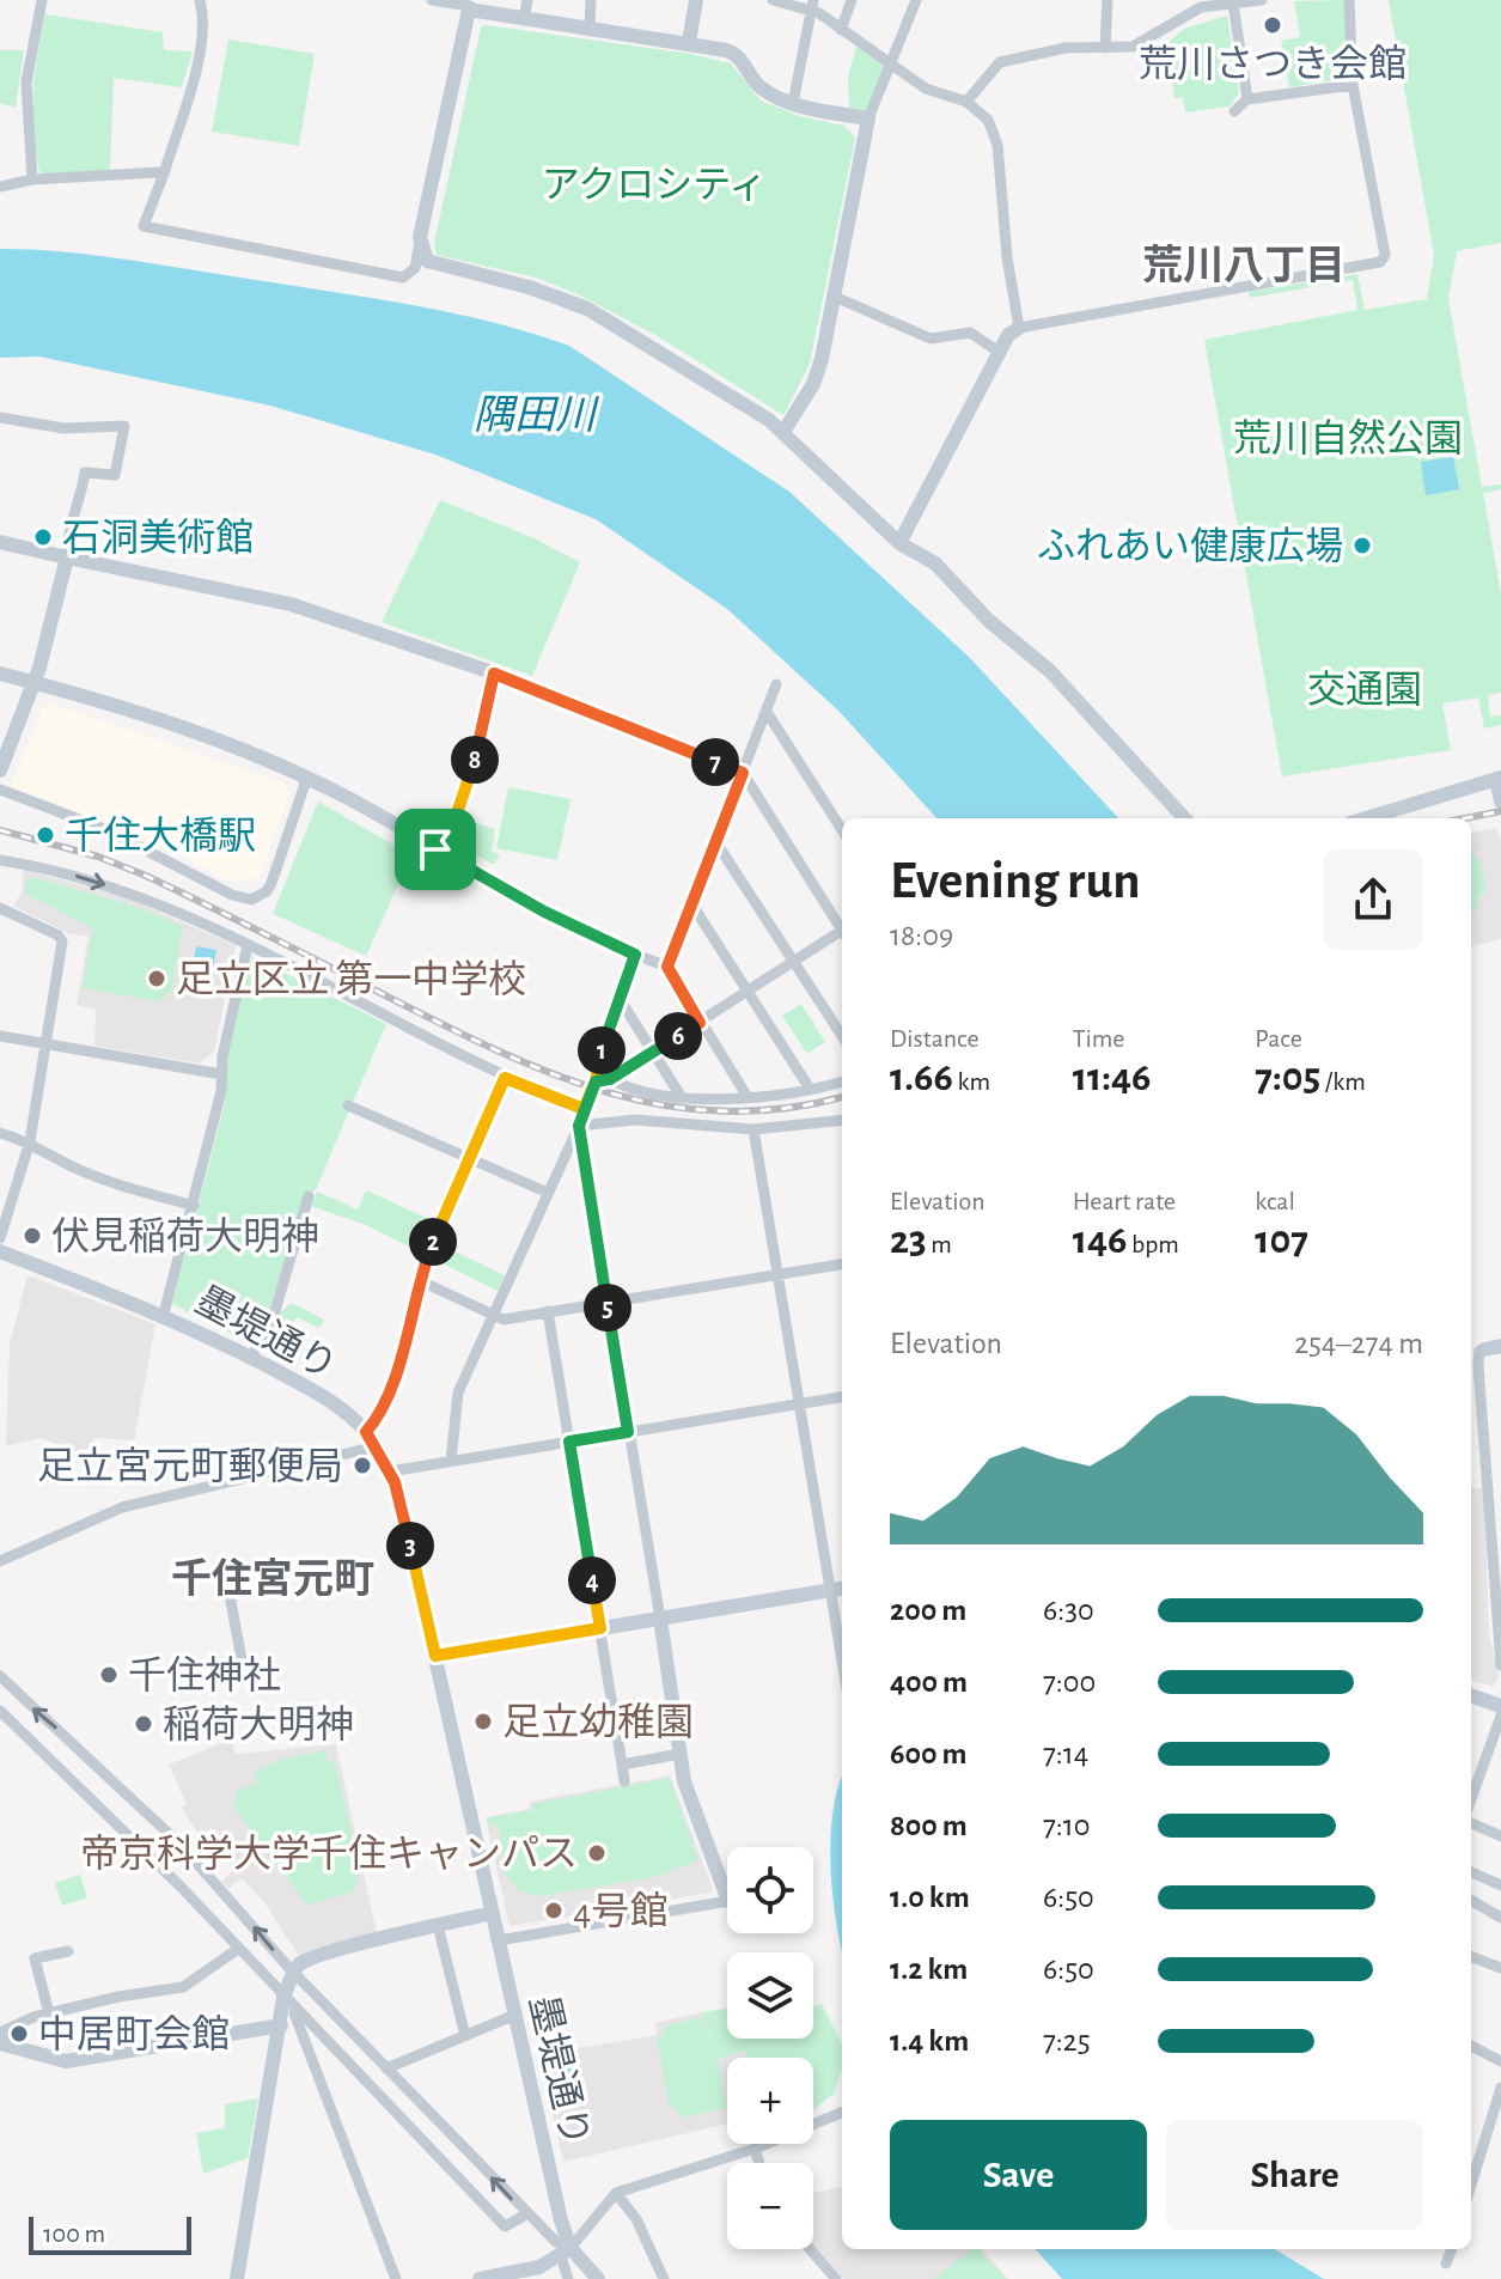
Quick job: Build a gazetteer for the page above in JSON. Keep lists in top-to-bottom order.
{
  "streets": {
    "street": ["墨堤通り"]
  },
  "districts": ["荒川八丁目", "千住宮元町"],
  "water": ["隅田川"],
  "parks": ["アクロシティ", "荒川自然公園", "交通園"],
  "places": [
    "荒川さつき会館",
    "石洞美術館",
    "ふれあい健康広場",
    "千住大橋駅",
    "足立区立 第一中学校",
    "伏見稲荷大明神",
    "足立宮元町郵便局",
    "千住神社",
    "足立幼稚園",
    "稲荷大明神",
    "帝京科学大学千住キャンパス",
    "4号館",
    "中居町会館"
  ],
  "scale_bar": "100 m",
  "page": {
    "pins": [
      "8",
      "7",
      "6",
      "1",
      "2",
      "5",
      "3",
      "4"
    ],
    "heading": ["Evening run", "18:09"],
    "stats": [
      ["Distance", "1.66 km"],
      ["Time", "11:46"],
      ["Pace", "7:05 /km"],
      ["Elevation", "23 m"],
      ["Heart rate", "146 bpm"],
      ["kcal", "107"]
    ],
    "chart": ["Elevation", "254–274 m"],
    "list": [
      {
        "name": "200 m",
        "note": "6:30"
      },
      {
        "name": "400 m",
        "note": "7:00"
      },
      {
        "name": "600 m",
        "note": "7:14"
      },
      {
        "name": "800 m",
        "note": "7:10"
      },
      {
        "name": "1.0 km",
        "note": "6:50"
      },
      {
        "name": "1.2 km",
        "note": "6:50"
      },
      {
        "name": "1.4 km",
        "note": "7:25"
      }
    ],
    "map_buttons": ["+", "−"],
    "buttons": ["Save", "Share"],
    "scale": "100 m"
  }
}
